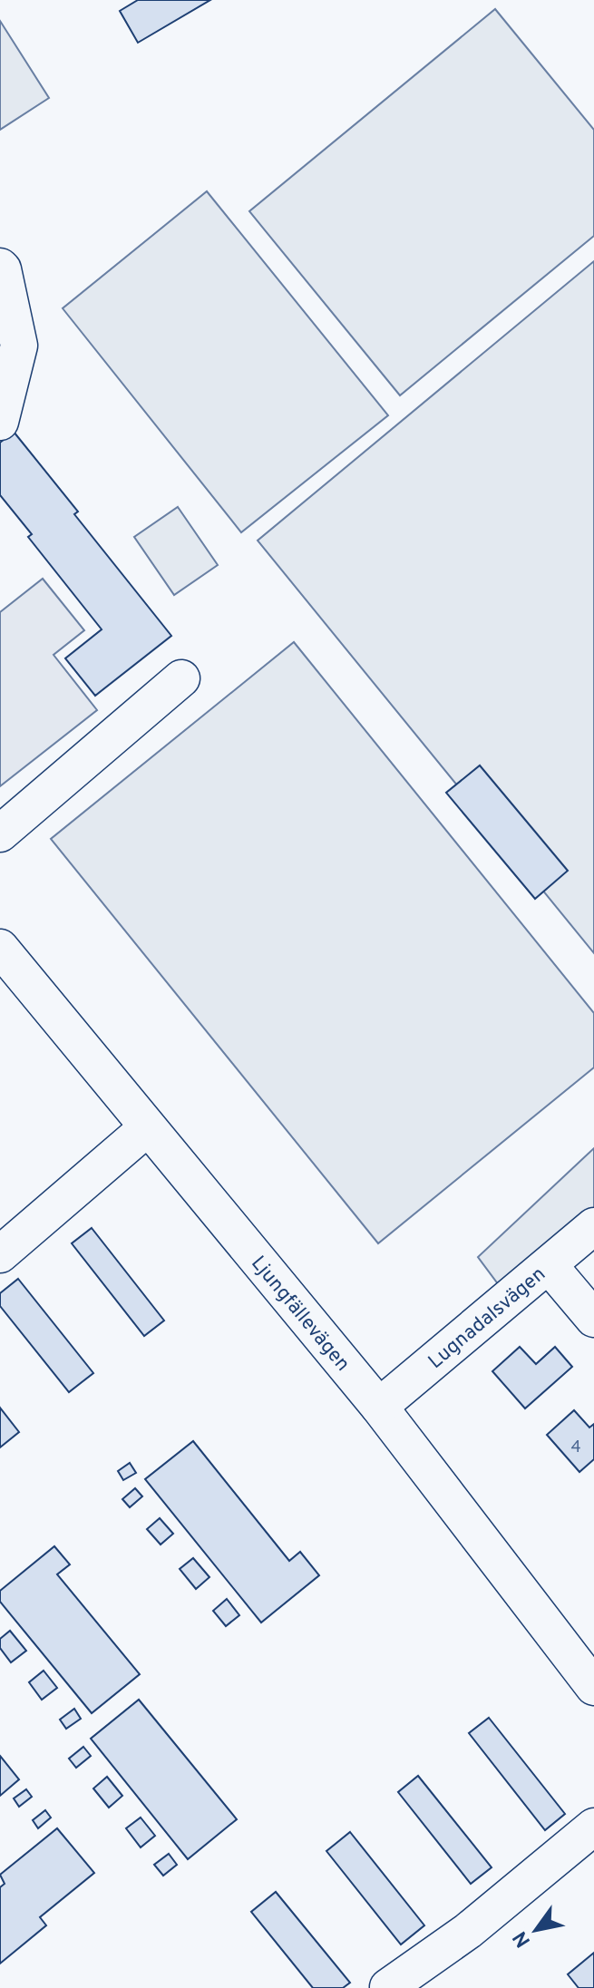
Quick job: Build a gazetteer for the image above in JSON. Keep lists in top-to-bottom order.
{
  "streets": {
    "street": ["Ljungfällevägen", "Lugnadalsvägen"]
  },
  "crossings": [
    ["Ljungfällevägen", "Lugnadalsvägen"]
  ],
  "house_numbers": ["4"],
  "north": "bottom left"
}
